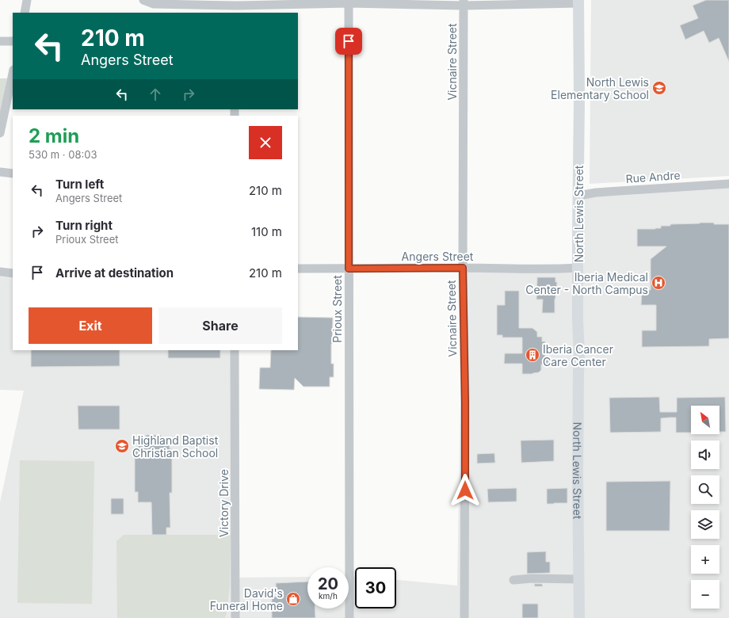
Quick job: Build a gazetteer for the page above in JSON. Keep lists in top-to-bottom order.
{
  "streets": {
    "main road": ["North Lewis Street"],
    "street": [
      "Vicnaire Street",
      "Rue Andre",
      "Angers Street",
      "Prioux Street",
      "Victory Drive"
    ]
  },
  "crossings": [
    ["Vicnaire Street", "Angers Street"],
    ["Rue Andre", "North Lewis Street"],
    ["North Lewis Street", "Angers Street"],
    ["Angers Street", "Prioux Street"]
  ],
  "places": {
    "school or university": ["North Lewis Elementary School", "Highland Baptist Christian School"],
    "hospital": ["Iberia Medical Center - North Campus"],
    "building": ["Iberia Cancer Care Center"],
    "shop": ["David's Funeral Home"]
  },
  "north": "top left",
  "page": {
    "turn": ["210 m", "Angers Street"],
    "heading": ["2 min", "530 m · 08:03"],
    "list": [
      {
        "name": "Turn left",
        "note": "Angers Street",
        "value": "210 m"
      },
      {
        "name": "Turn right",
        "note": "Prioux Street",
        "value": "110 m"
      },
      {
        "name": "Arrive at destination",
        "value": "210 m"
      }
    ],
    "buttons": ["Exit", "Share"],
    "map_buttons": ["+", "−"],
    "speed": "20 km/h",
    "limit": "30"
  }
}
